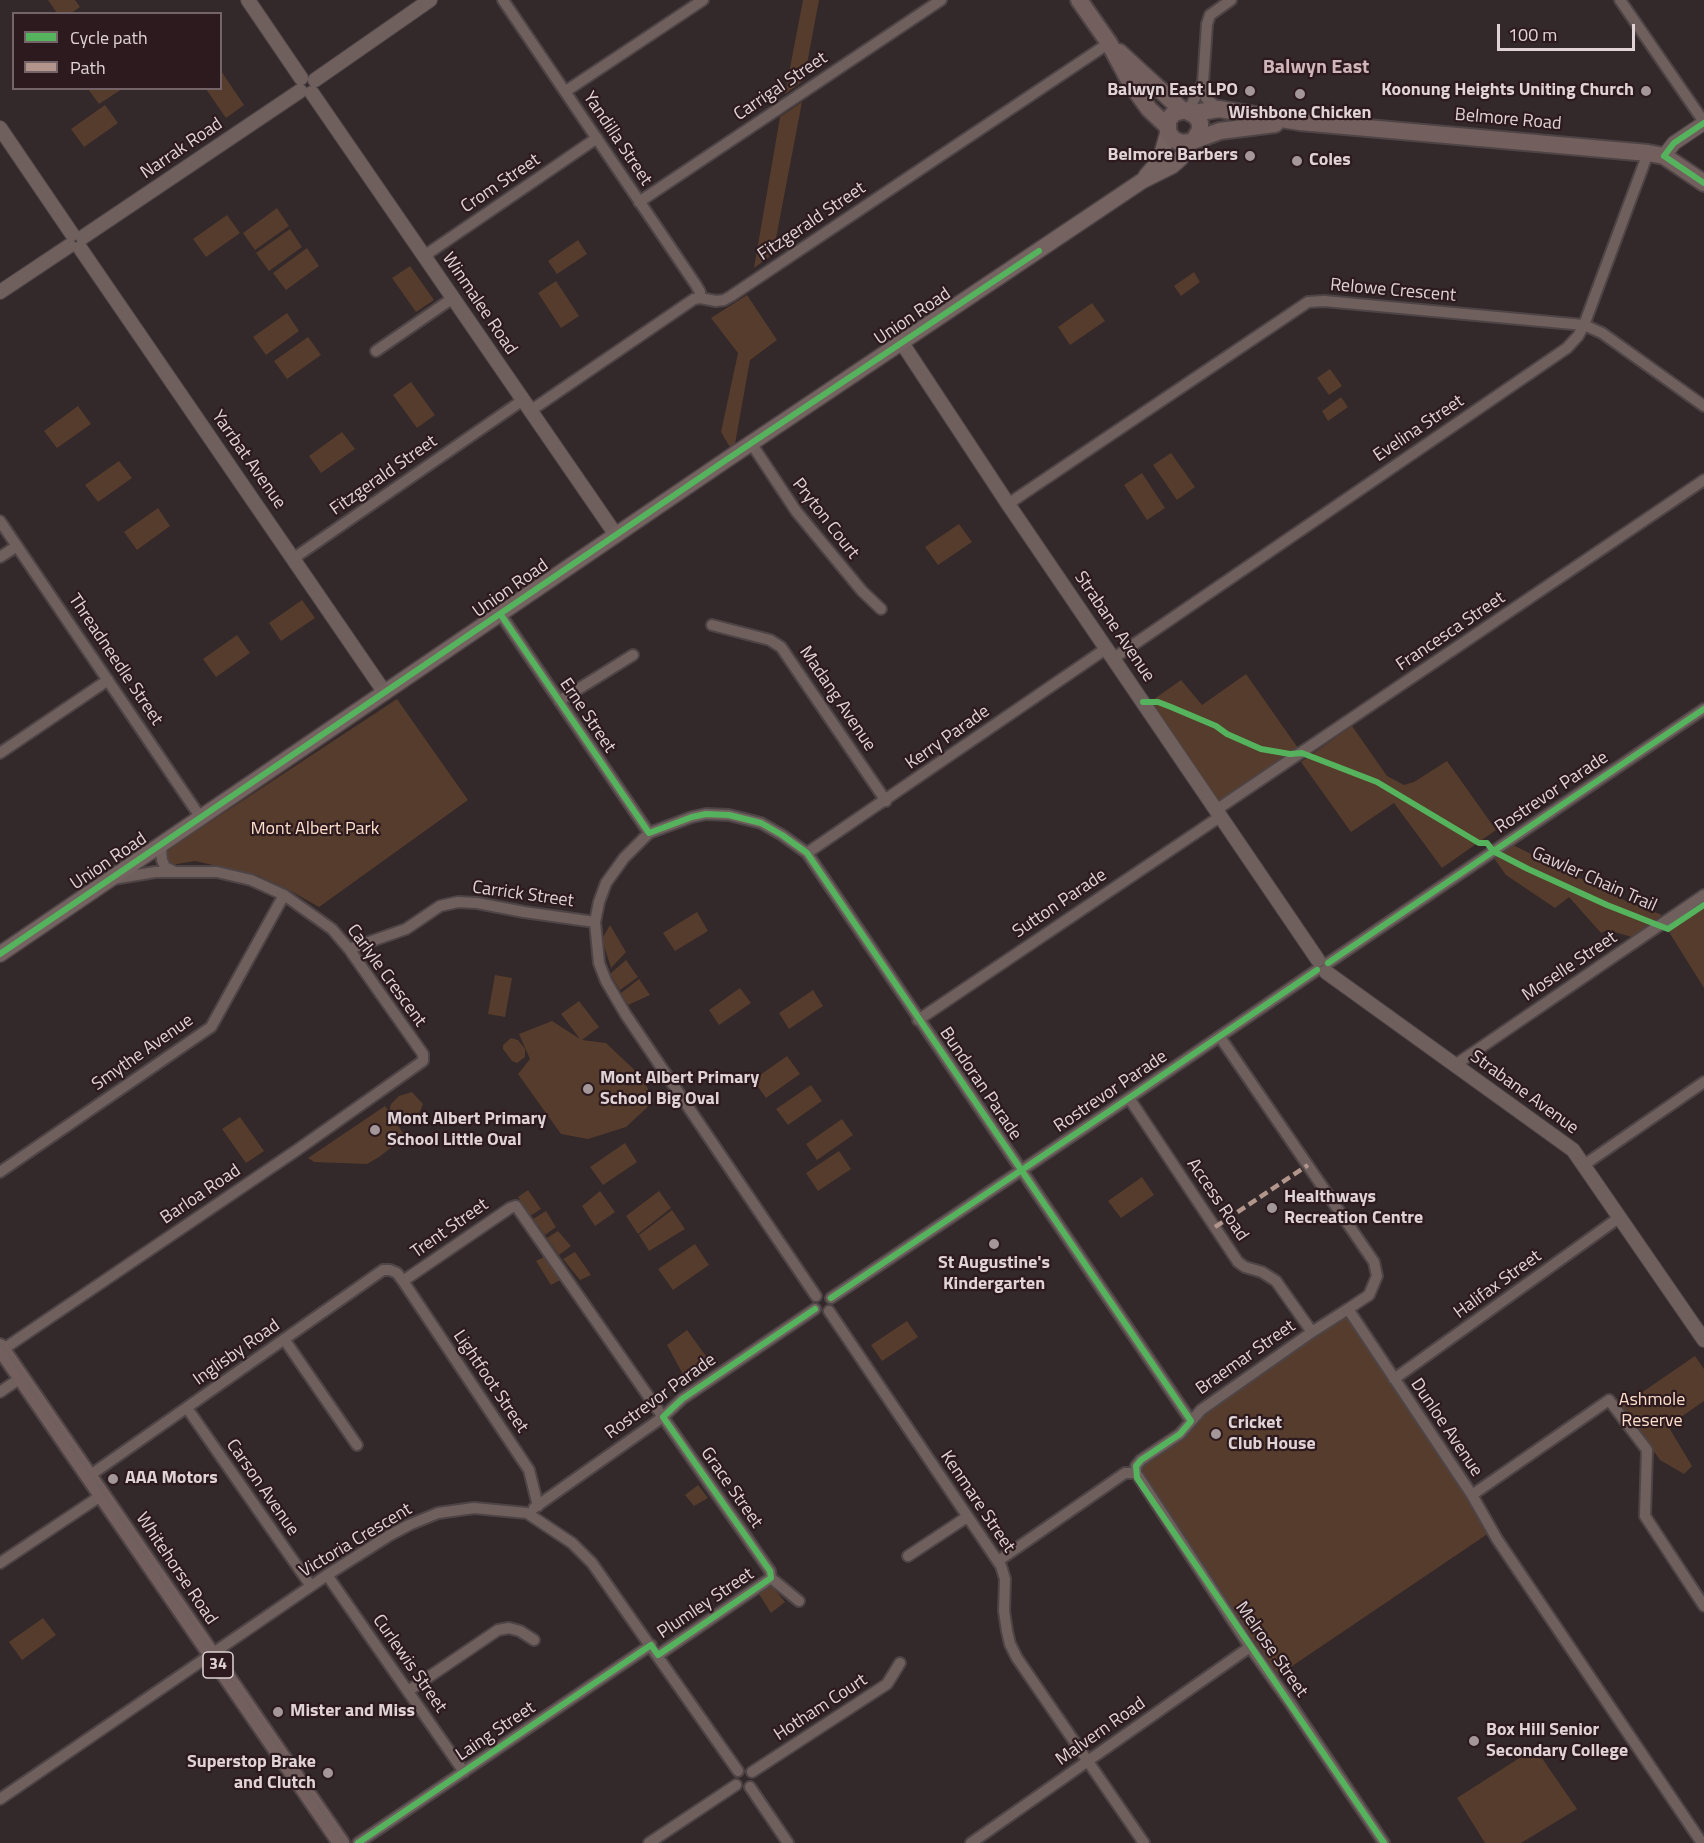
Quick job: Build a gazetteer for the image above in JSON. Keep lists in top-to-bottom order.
{
  "streets": {
    "main road": [
      "Belmore Road",
      "Union Road",
      "Whitehorse Road",
      "34"
    ],
    "street": [
      "Carrigal Street",
      "Yandilla Street",
      "Narrak Road",
      "Crom Street",
      "Fitzgerald Street",
      "Relowe Crescent",
      "Winmalee Road",
      "Evelina Street",
      "Yarrbat Avenue",
      "Pryton Court",
      "Strabane Avenue",
      "Francesca Street",
      "Threadneedle Street",
      "Madang Avenue",
      "Erne Street",
      "Kerry Parade",
      "Rostrevor Parade",
      "Carrick Street",
      "Sutton Parade",
      "Moselle Street",
      "Carlyle Crescent",
      "Smythe Avenue",
      "Bundoran Parade",
      "Barloa Road",
      "Access Road",
      "Trent Street",
      "Halifax Street",
      "Inglisby Road",
      "Braemar Street",
      "Lightfoot Street",
      "Dunloe Avenue",
      "Carson Avenue",
      "Grace Street",
      "Kenmare Street",
      "Victoria Crescent",
      "Plumley Street",
      "Melrose Street",
      "Curlewis Street",
      "Hotham Court",
      "Laing Street",
      "Malvern Road"
    ],
    "cycle path": ["Gawler Chain Trail"]
  },
  "crossings": [
    ["Carrigal Street", "Yandilla Street"],
    ["Belmore Road", "Union Road"],
    ["Belmore Road", "Evelina Street"],
    ["Yandilla Street", "Crom Street"],
    ["Yandilla Street", "Fitzgerald Street"],
    ["Narrak Road", "Winmalee Road"],
    ["Narrak Road", "Yarrbat Avenue"],
    ["Crom Street", "Winmalee Road"],
    ["Fitzgerald Street", "Winmalee Road"],
    ["Fitzgerald Street", "Yarrbat Avenue"],
    ["Relowe Crescent", "Evelina Street"],
    ["Relowe Crescent", "Strabane Avenue"],
    ["Winmalee Road", "Union Road"],
    ["Union Road", "Yarrbat Avenue"],
    ["Union Road", "Pryton Court"],
    ["Union Road", "Strabane Avenue"],
    ["Union Road", "Threadneedle Street"],
    ["Union Road", "Erne Street"],
    ["Union Road", "Carlyle Crescent"],
    ["Evelina Street", "Strabane Avenue"],
    ["Evelina Street", "Kerry Parade"],
    ["Strabane Avenue", "Francesca Street"],
    ["Strabane Avenue", "Kerry Parade"],
    ["Strabane Avenue", "Rostrevor Parade"],
    ["Strabane Avenue", "Sutton Parade"],
    ["Strabane Avenue", "Moselle Street"],
    ["Strabane Avenue", "Halifax Street"],
    ["Francesca Street", "Sutton Parade"],
    ["Madang Avenue", "Kerry Parade"],
    ["Erne Street", "Bundoran Parade"],
    ["Kerry Parade", "Bundoran Parade"],
    ["Rostrevor Parade", "Bundoran Parade"],
    ["Rostrevor Parade", "Access Road"],
    ["Rostrevor Parade", "Lightfoot Street"],
    ["Rostrevor Parade", "Grace Street"],
    ["Rostrevor Parade", "Kenmare Street"],
    ["Rostrevor Parade", "Victoria Crescent"],
    ["Carrick Street", "Carlyle Crescent"],
    ["Sutton Parade", "Bundoran Parade"],
    ["Carlyle Crescent", "Smythe Avenue"],
    ["Carlyle Crescent", "Barloa Road"],
    ["Bundoran Parade", "Braemar Street"],
    ["Barloa Road", "Whitehorse Road"],
    ["Access Road", "Braemar Street"],
    ["Trent Street", "Inglisby Road"],
    ["Trent Street", "Lightfoot Street"],
    ["Trent Street", "Grace Street"],
    ["Halifax Street", "Dunloe Avenue"],
    ["Inglisby Road", "Lightfoot Street"],
    ["Inglisby Road", "Carson Avenue"],
    ["Inglisby Road", "Whitehorse Road"],
    ["Braemar Street", "Dunloe Avenue"],
    ["Braemar Street", "Kenmare Street"],
    ["Braemar Street", "Melrose Street"],
    ["Carson Avenue", "Victoria Crescent"],
    ["Grace Street", "Plumley Street"],
    ["Kenmare Street", "Malvern Road"],
    ["Victoria Crescent", "Whitehorse Road"],
    ["Victoria Crescent", "Plumley Street"],
    ["Victoria Crescent", "Curlewis Street"],
    ["Victoria Crescent", "Hotham Court"],
    ["Victoria Crescent", "Laing Street"],
    ["Melrose Street", "Malvern Road"],
    ["Curlewis Street", "Laing Street"]
  ],
  "districts": ["Balwyn East"],
  "parks": ["Mont Albert Park", "Ashmole Reserve"],
  "places": [
    "Balwyn East LPO",
    "Koonung Heights Uniting Church",
    "Wishbone Chicken",
    "Belmore Barbers",
    "Coles",
    "Mont Albert Primary School Big Oval",
    "Mont Albert Primary School Little Oval",
    "Healthways Recreation Centre",
    "St Augustine's Kindergarten",
    "Cricket Club House",
    "AAA Motors",
    "Mister and Miss",
    "Box Hill Senior Secondary College",
    "Superstop Brake and Clutch"
  ],
  "legend": ["Cycle path", "Path"],
  "scale_bar": "100 m"
}
